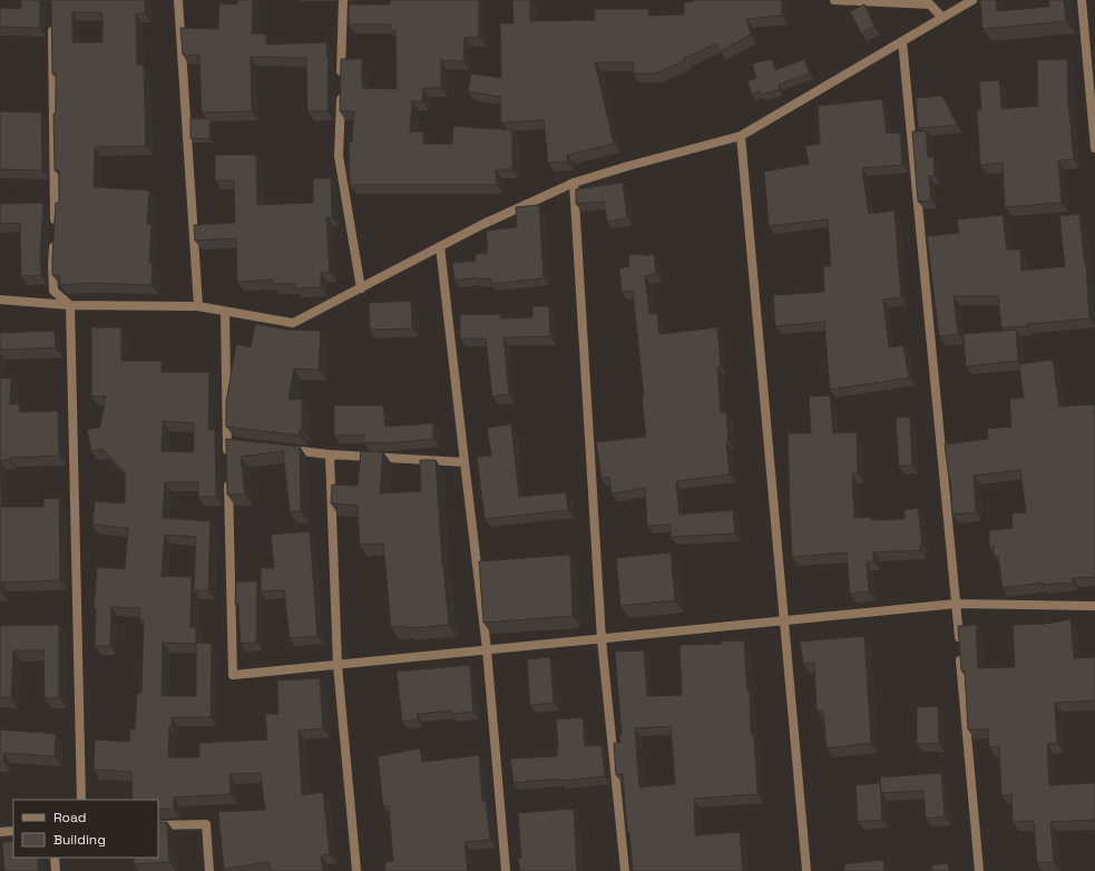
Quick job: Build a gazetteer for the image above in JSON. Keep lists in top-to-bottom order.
{
  "legend": ["Road", "Building"]
}
